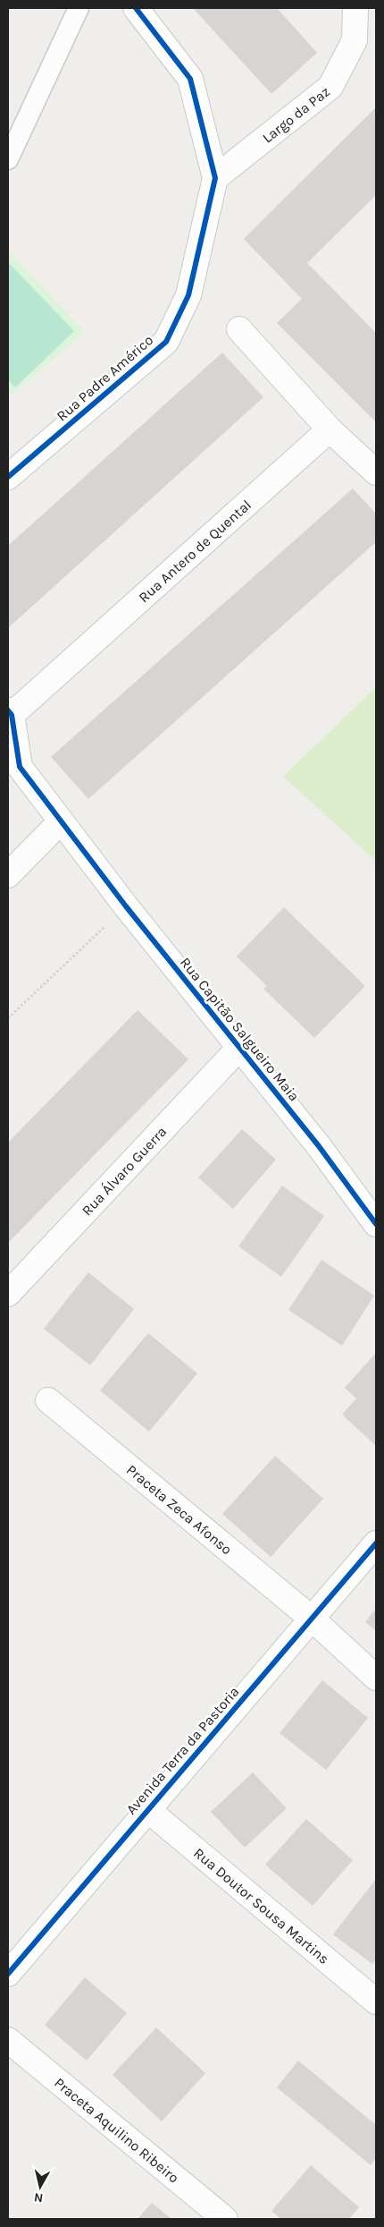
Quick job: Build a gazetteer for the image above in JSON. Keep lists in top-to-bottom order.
{
  "streets": {
    "street": [
      "Largo da Paz",
      "Rua Padre Américo",
      "Rua Antero de Quental",
      "Rua Capitão Salgueiro Maia",
      "Rua Álvaro Guerra",
      "Praceta Zeca Afonso",
      "Avenida Terra da Pastoria",
      "Rua Doutor Sousa Martins",
      "Praceta Aquilino Ribeiro"
    ]
  },
  "crossings": [
    ["Largo da Paz", "Rua Padre Américo"],
    ["Rua Antero de Quental", "Rua Capitão Salgueiro Maia"],
    ["Rua Capitão Salgueiro Maia", "Rua Álvaro Guerra"],
    ["Praceta Zeca Afonso", "Avenida Terra da Pastoria"],
    ["Avenida Terra da Pastoria", "Rua Doutor Sousa Martins"]
  ],
  "north": "bottom"
}
